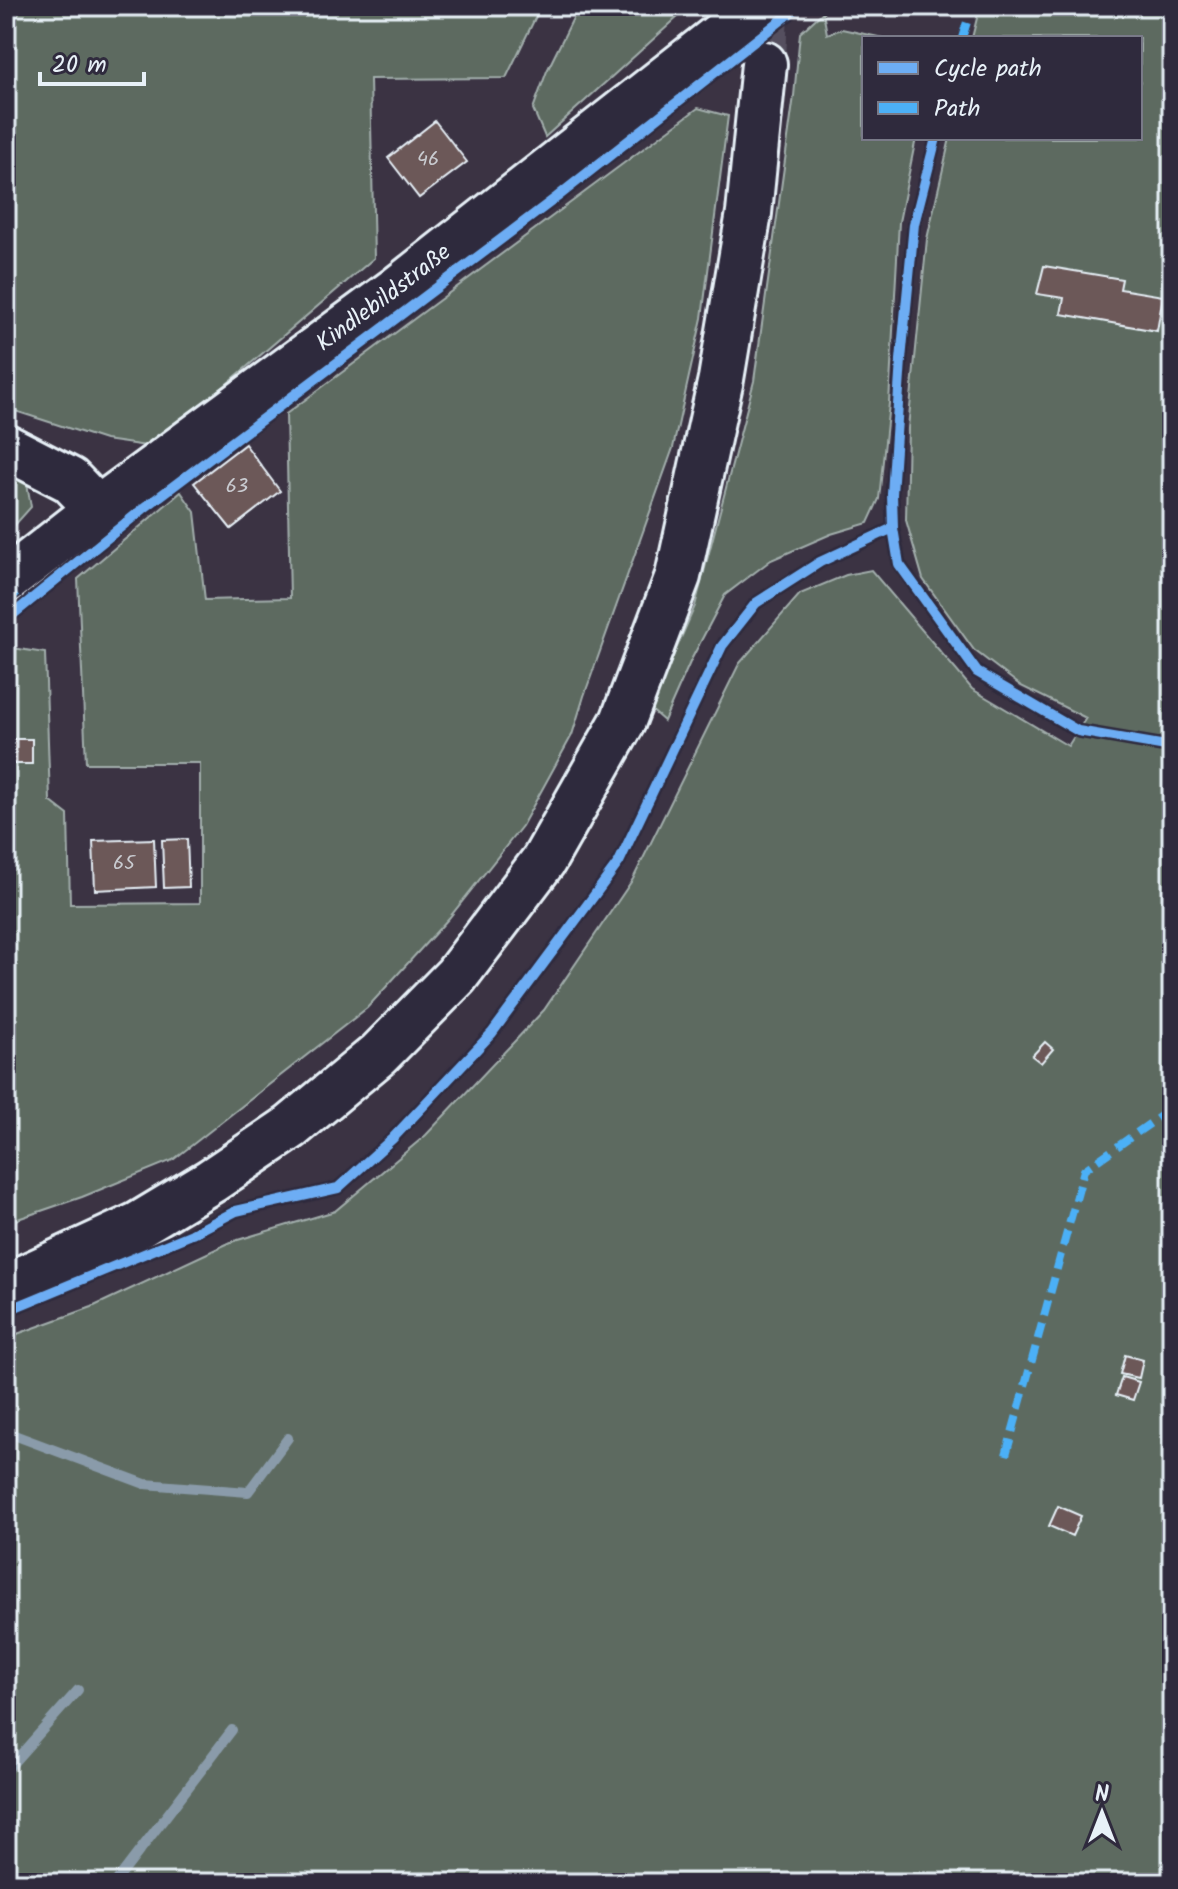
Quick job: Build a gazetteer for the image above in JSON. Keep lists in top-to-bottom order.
{
  "streets": {
    "main road": ["Kindlebildstraße"]
  },
  "house_numbers": ["46", "63", "65"],
  "legend": ["Cycle path", "Path"],
  "scale_bar": "20 m",
  "north": "top"
}
